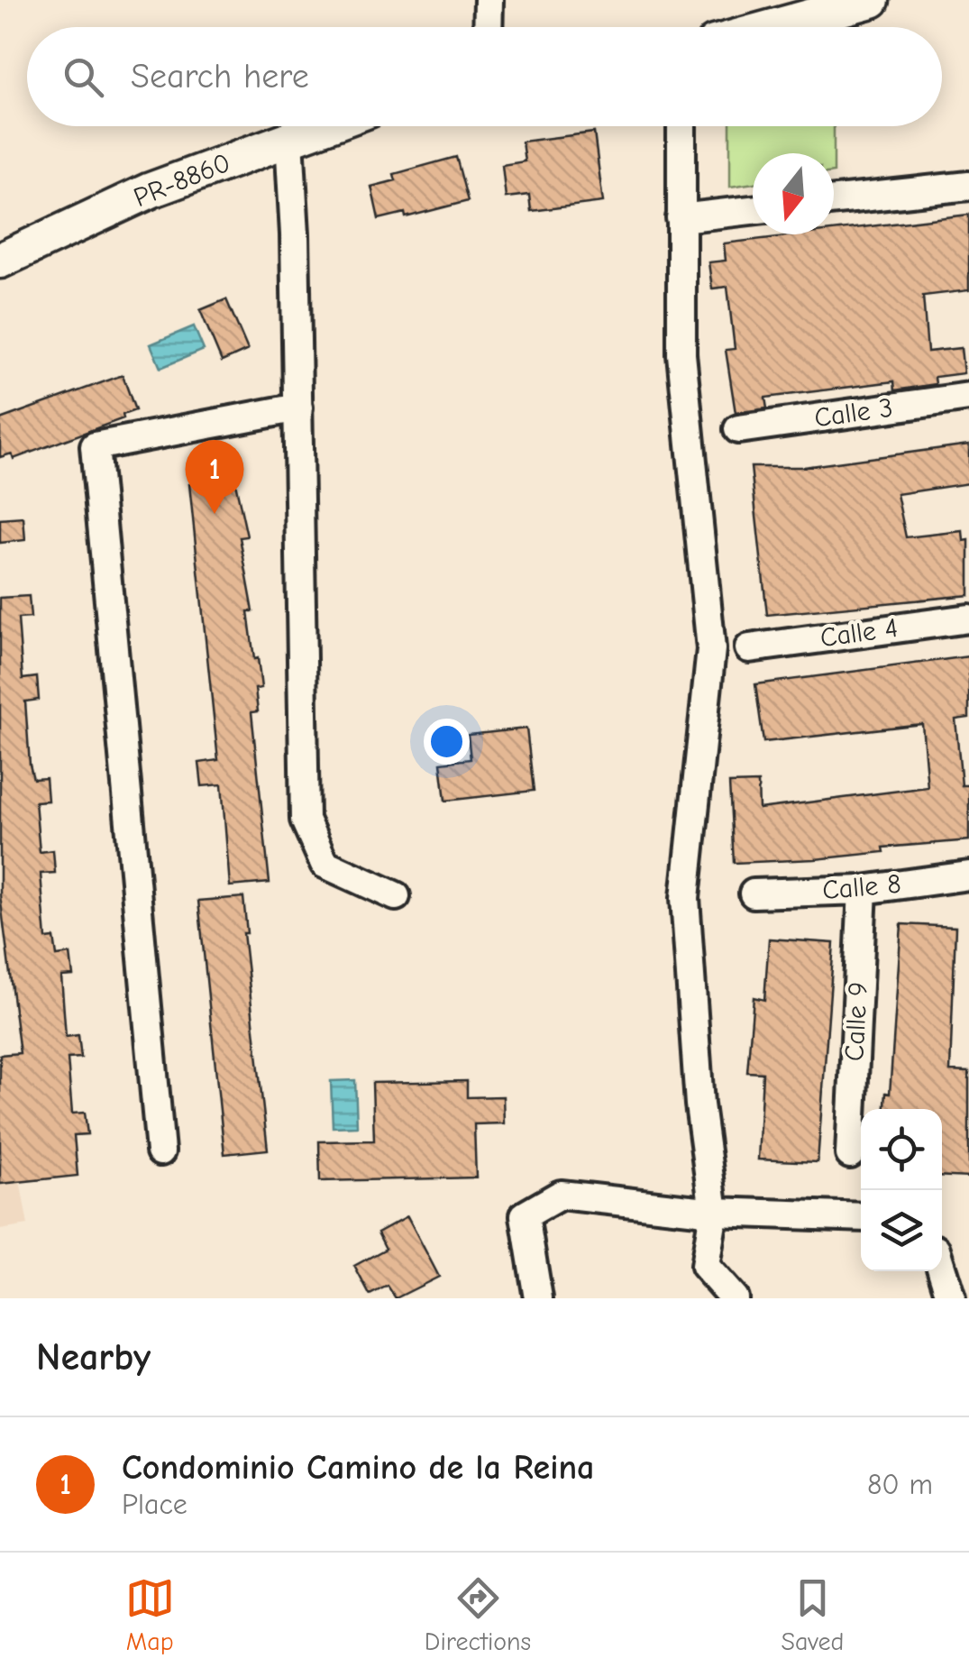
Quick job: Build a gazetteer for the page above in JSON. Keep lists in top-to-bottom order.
{
  "streets": {
    "street": [
      "PR-8860",
      "Calle 3",
      "Calle 4",
      "Calle 8",
      "Calle 9"
    ]
  },
  "crossings": [
    ["Calle 8", "Calle 9"]
  ],
  "north": "bottom",
  "page": {
    "search": "Search here",
    "pins": "1",
    "heading": "Nearby",
    "list": [
      {
        "mark": "1",
        "name": "Condominio Camino de la Reina",
        "note": "Place",
        "value": "80 m"
      }
    ],
    "nav": ["Map", "Directions", "Saved"]
  }
}
